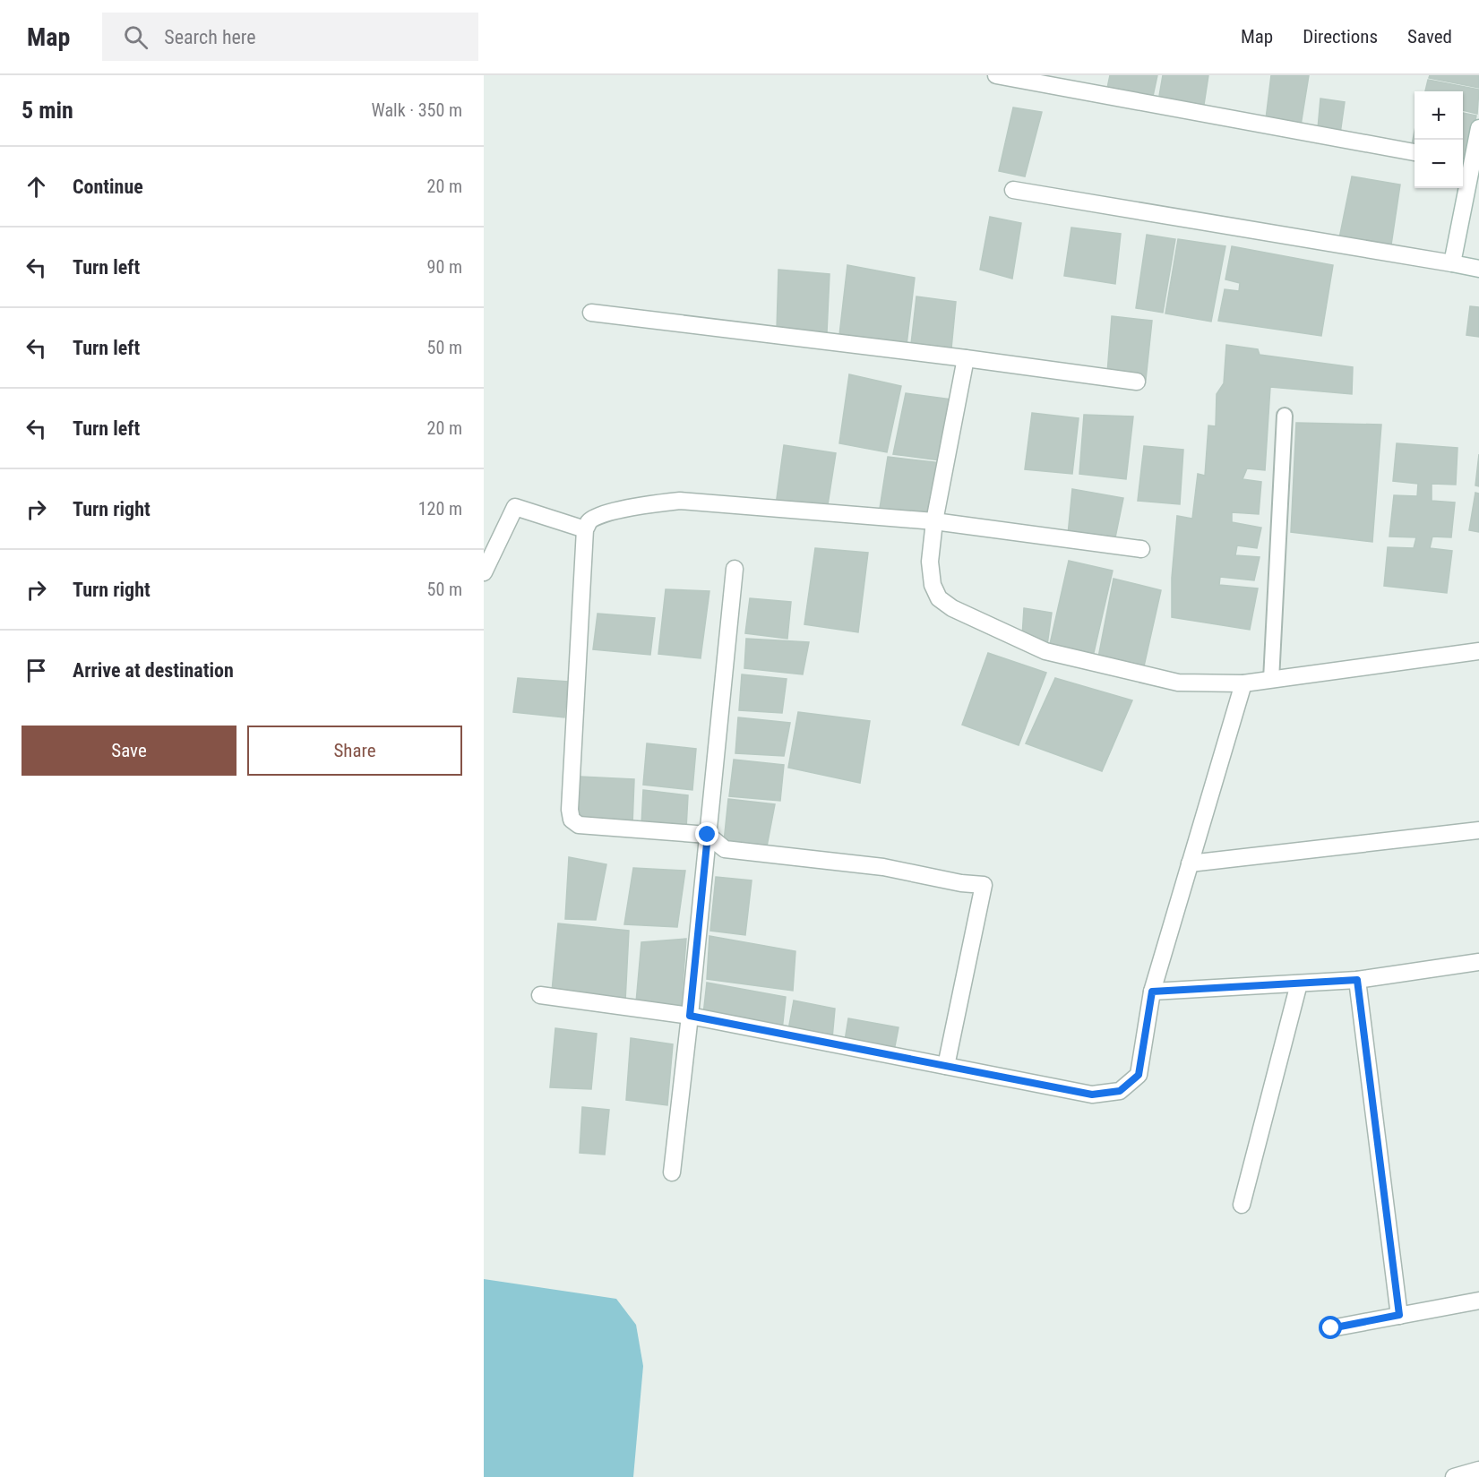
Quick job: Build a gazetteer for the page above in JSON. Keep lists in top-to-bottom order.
{
  "page": {
    "header": "Map",
    "search": "Search here",
    "nav": ["Map", "Directions", "Saved"],
    "heading": ["5 min", "Walk · 350 m"],
    "map_buttons": ["+", "−"],
    "list": [
      ["Continue", "20 m"],
      ["Turn left", "90 m"],
      ["Turn left", "50 m"],
      ["Turn left", "20 m"],
      ["Turn right", "120 m"],
      ["Turn right", "50 m"],
      "Arrive at destination"
    ],
    "buttons": ["Save", "Share"]
  }
}
